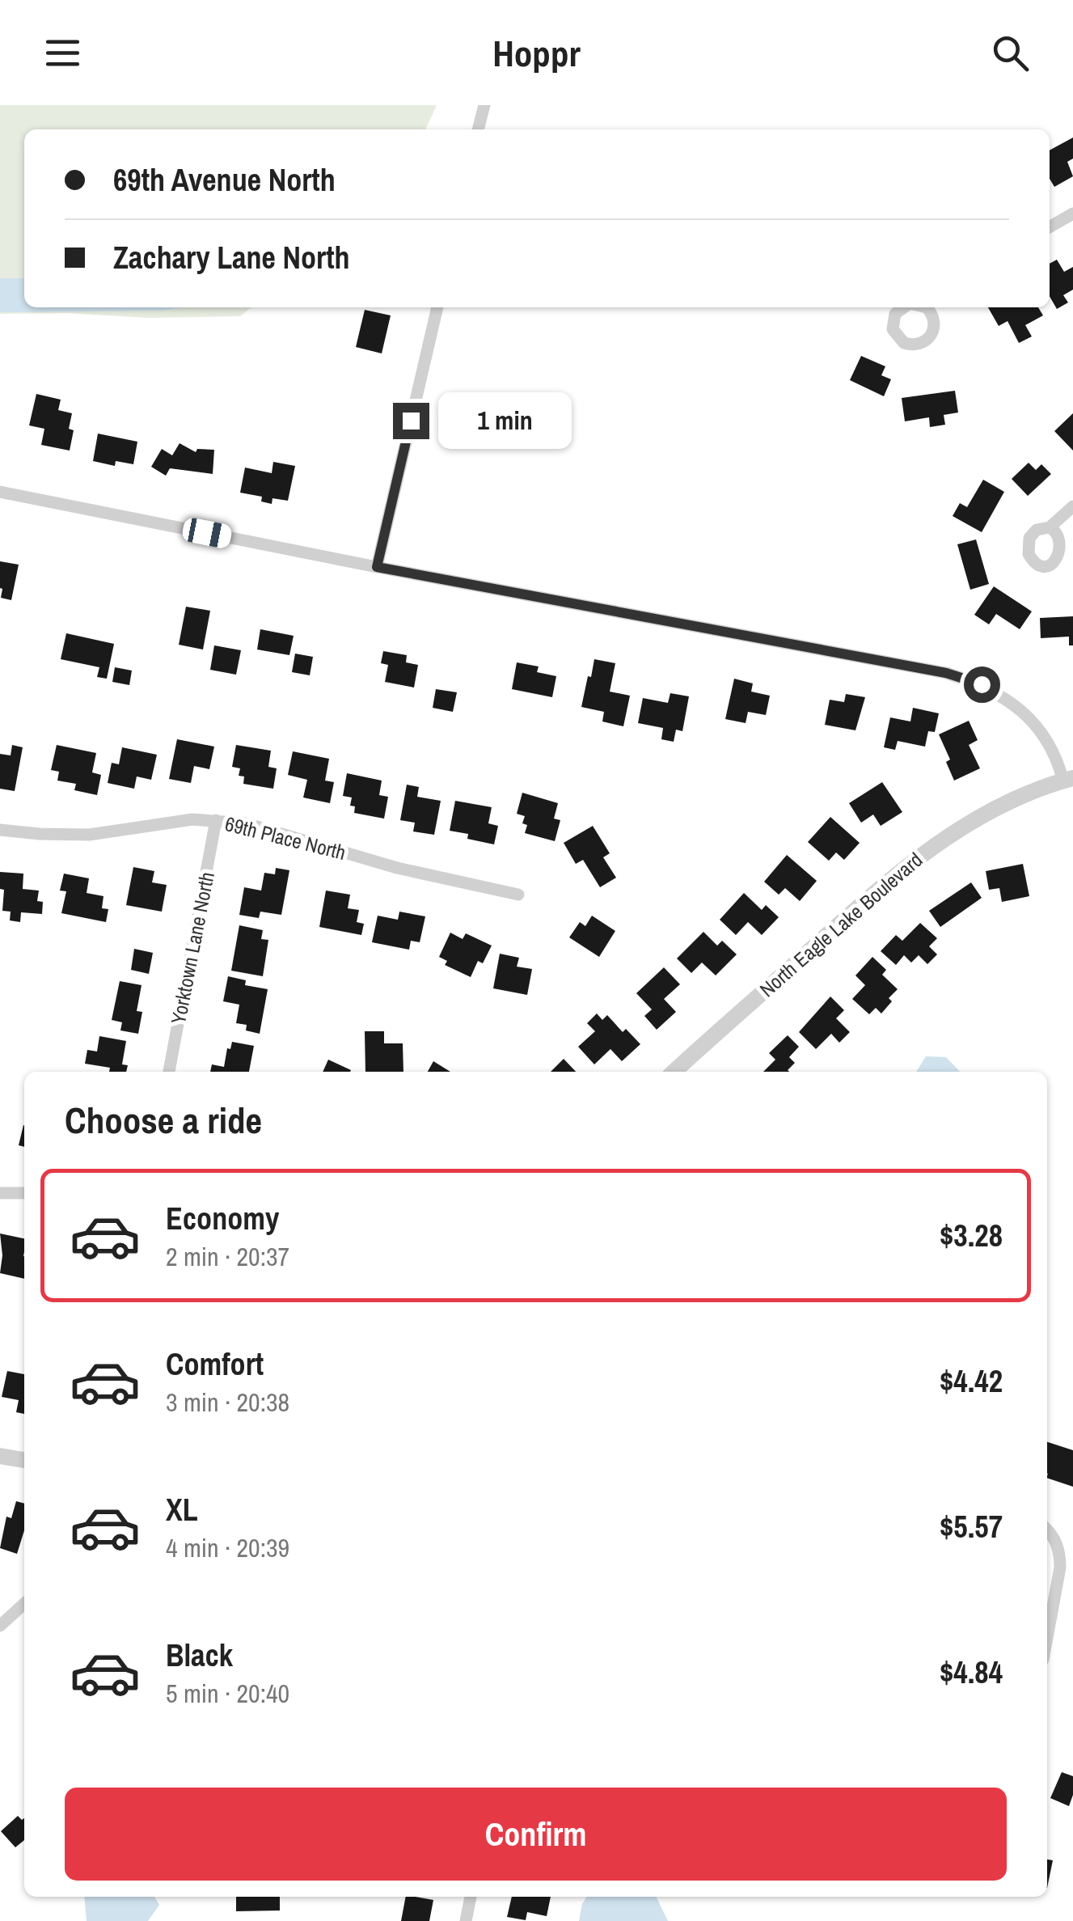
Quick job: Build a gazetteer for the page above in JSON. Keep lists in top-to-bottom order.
{
  "streets": {
    "street": ["69th Place North", "North Eagle Lake Boulevard", "Yorktown Lane North"]
  },
  "crossings": [
    ["69th Place North", "Yorktown Lane North"]
  ],
  "page": {
    "header": "Hoppr",
    "banner": ["69th Avenue North", "Zachary Lane North"],
    "bubble": "1 min",
    "heading": "Choose a ride",
    "list": [
      {
        "name": "Economy",
        "note": "2 min · 20:37",
        "value": "$3.28"
      },
      {
        "name": "Comfort",
        "note": "3 min · 20:38",
        "value": "$4.42"
      },
      {
        "name": "XL",
        "note": "4 min · 20:39",
        "value": "$5.57"
      },
      {
        "name": "Black",
        "note": "5 min · 20:40",
        "value": "$4.84"
      }
    ],
    "buttons": "Confirm"
  }
}
